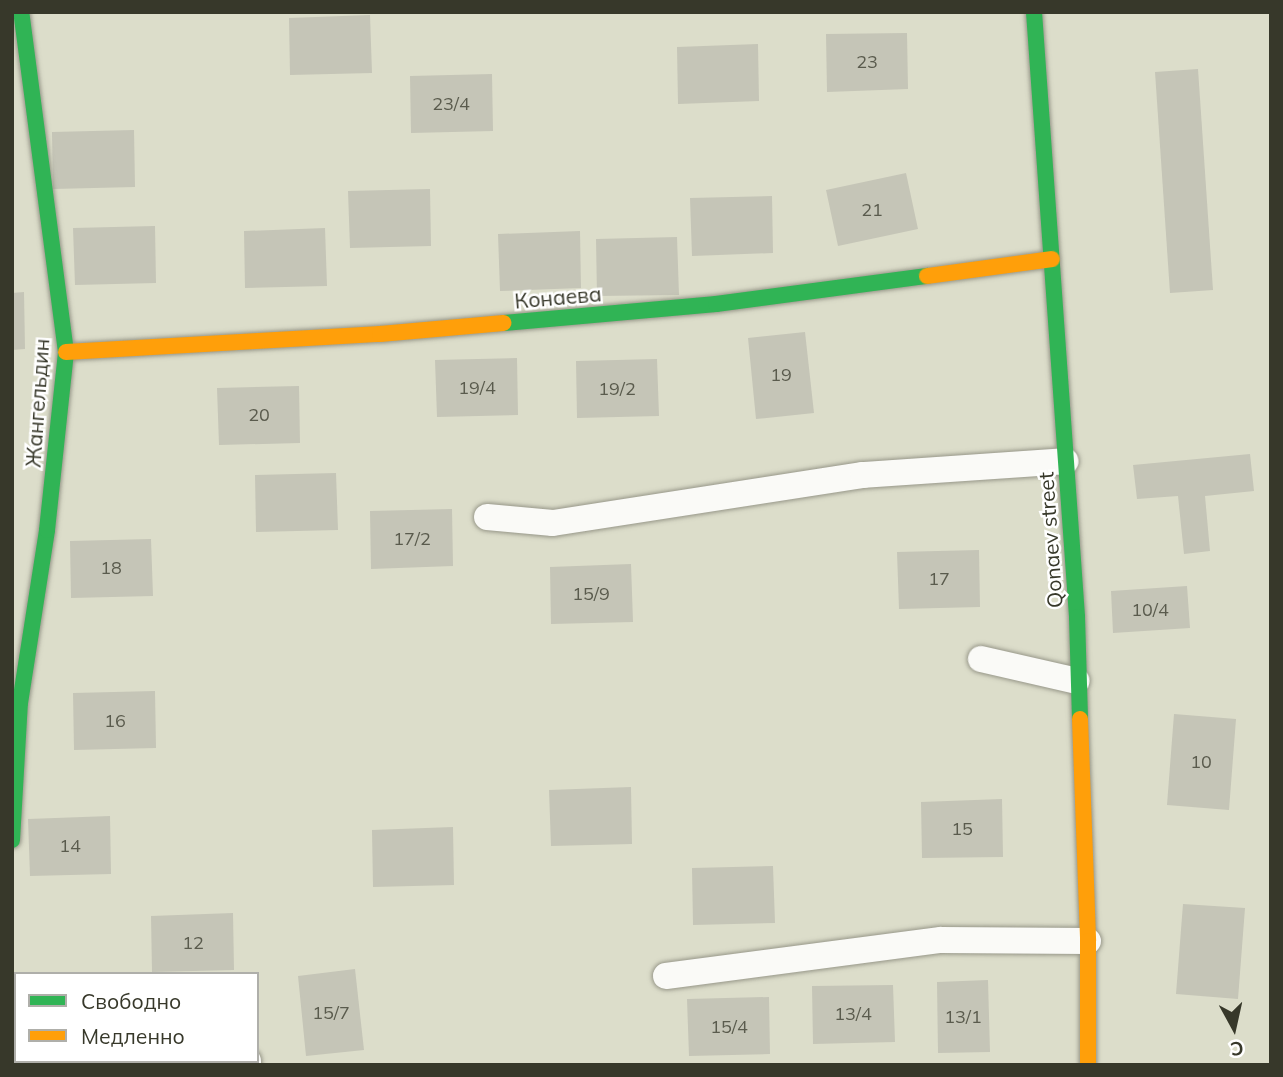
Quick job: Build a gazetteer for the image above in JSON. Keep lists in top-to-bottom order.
{
  "streets": {
    "street": ["Конаева", "Жангельдин", "Qonaev street"]
  },
  "crossings": [
    ["Конаева", "Жангельдин"],
    ["Конаева", "Qonaev street"]
  ],
  "house_numbers": [
    "23",
    "23/4",
    "21",
    "19",
    "19/4",
    "19/2",
    "20",
    "17/2",
    "18",
    "17",
    "15/9",
    "10/4",
    "16",
    "10",
    "15",
    "14",
    "12",
    "15/7",
    "13/4",
    "13/1",
    "15/4"
  ],
  "legend": ["Свободно", "Медленно"],
  "north": "bottom"
}
